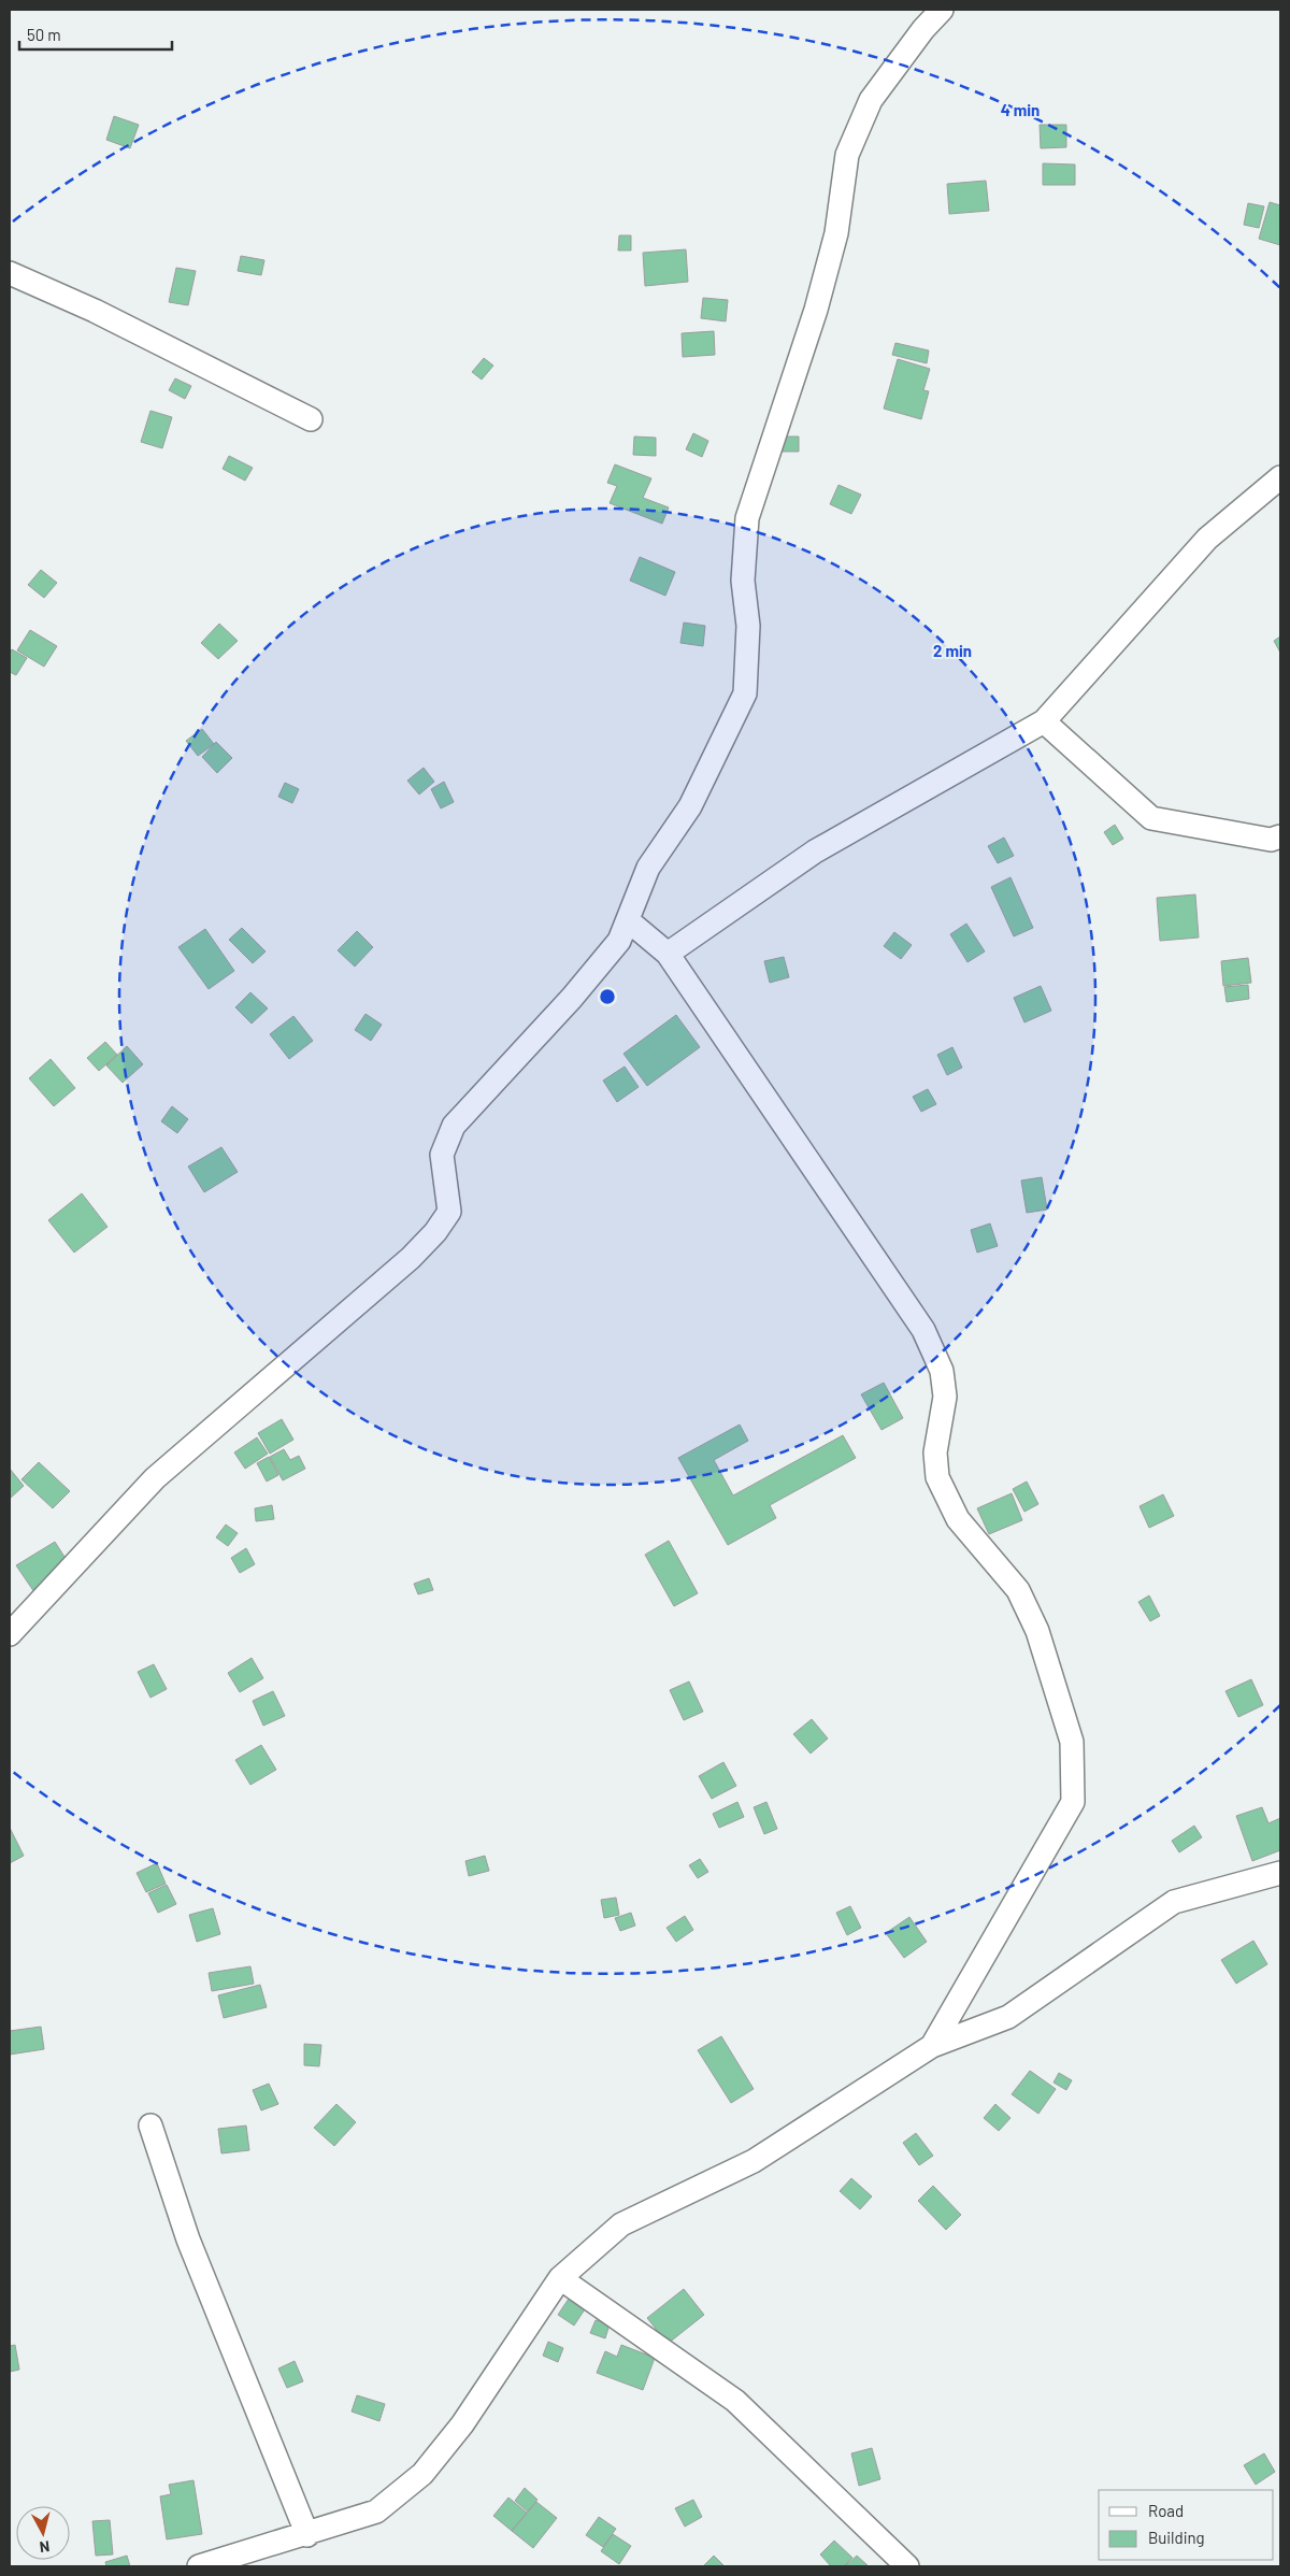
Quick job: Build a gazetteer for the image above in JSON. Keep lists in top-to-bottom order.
{
  "legend": ["Road", "Building"],
  "scale_bar": "50 m",
  "north": "bottom",
  "rings": ["4 min", "2 min"]
}
